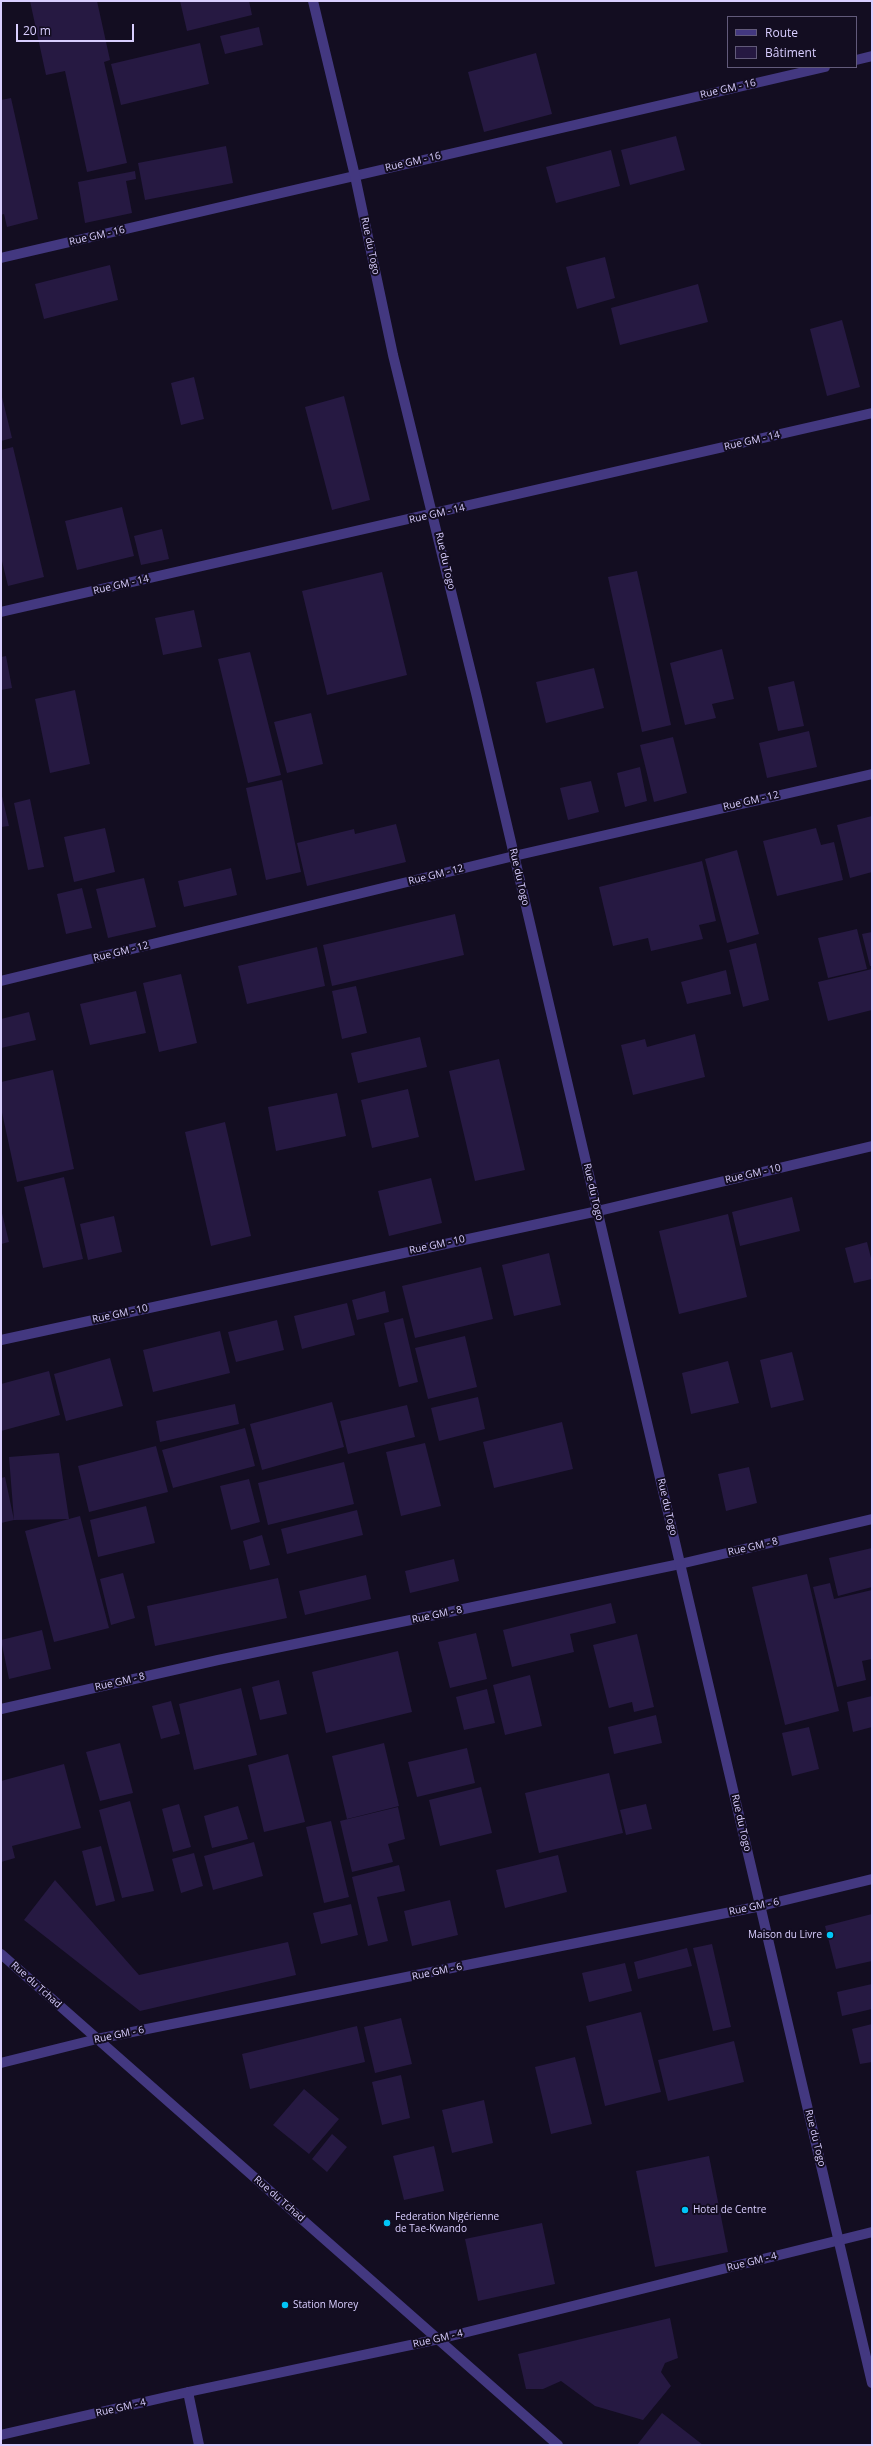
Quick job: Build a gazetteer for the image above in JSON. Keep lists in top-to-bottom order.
{
  "streets": {
    "street": [
      "Rue GM - 16",
      "Rue du Togo",
      "Rue GM - 14",
      "Rue GM - 12",
      "Rue GM - 10",
      "Rue GM - 8",
      "Rue GM - 6",
      "Rue du Tchad",
      "Rue GM - 4"
    ]
  },
  "crossings": [
    ["Rue GM - 16", "Rue du Togo"],
    ["Rue du Togo", "Rue GM - 14"],
    ["Rue du Togo", "Rue GM - 12"],
    ["Rue du Togo", "Rue GM - 10"],
    ["Rue du Togo", "Rue GM - 8"],
    ["Rue du Togo", "Rue GM - 6"],
    ["Rue du Togo", "Rue GM - 4"],
    ["Rue GM - 6", "Rue du Tchad"],
    ["Rue du Tchad", "Rue GM - 4"]
  ],
  "places": [
    "Maison du Livre",
    "Hotel de Centre",
    "Federation Nigérienne de Tae-Kwando",
    "Station Morey"
  ],
  "legend": ["Route", "Bâtiment"],
  "scale_bar": "20 m"
}
